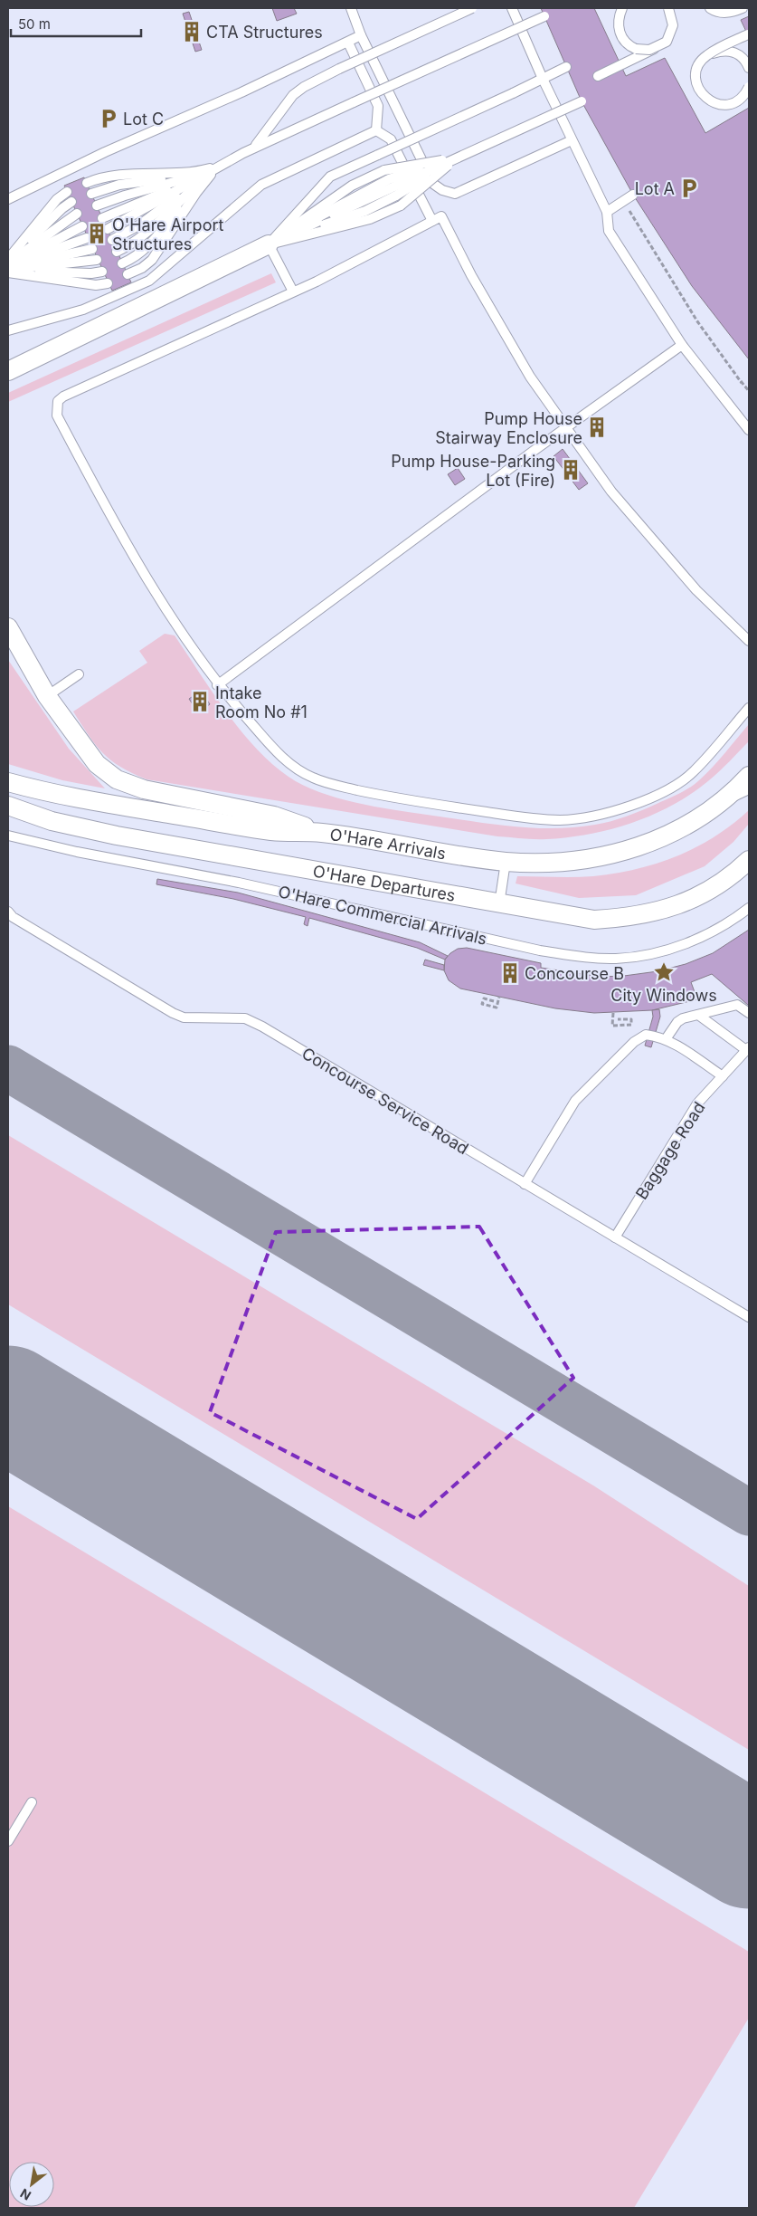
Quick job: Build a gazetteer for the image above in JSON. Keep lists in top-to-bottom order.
{
  "streets": {
    "street": ["O'Hare Arrivals", "O'Hare Departures"],
    "lane": ["O'Hare Commercial Arrivals", "Concourse Service Road", "Baggage Road"]
  },
  "crossings": [
    ["Concourse Service Road", "Baggage Road"]
  ],
  "places": {
    "building": [
      "CTA Structures",
      "O'Hare Airport Structures",
      "Pump House Stairway Enclosure",
      "Pump House-Parking Lot (Fire)",
      "Intake Room No #1",
      "Concourse B"
    ],
    "parking": ["Lot C", "Lot A"],
    "place": ["City Windows"]
  },
  "scale_bar": "50 m",
  "north": "bottom left"
}
